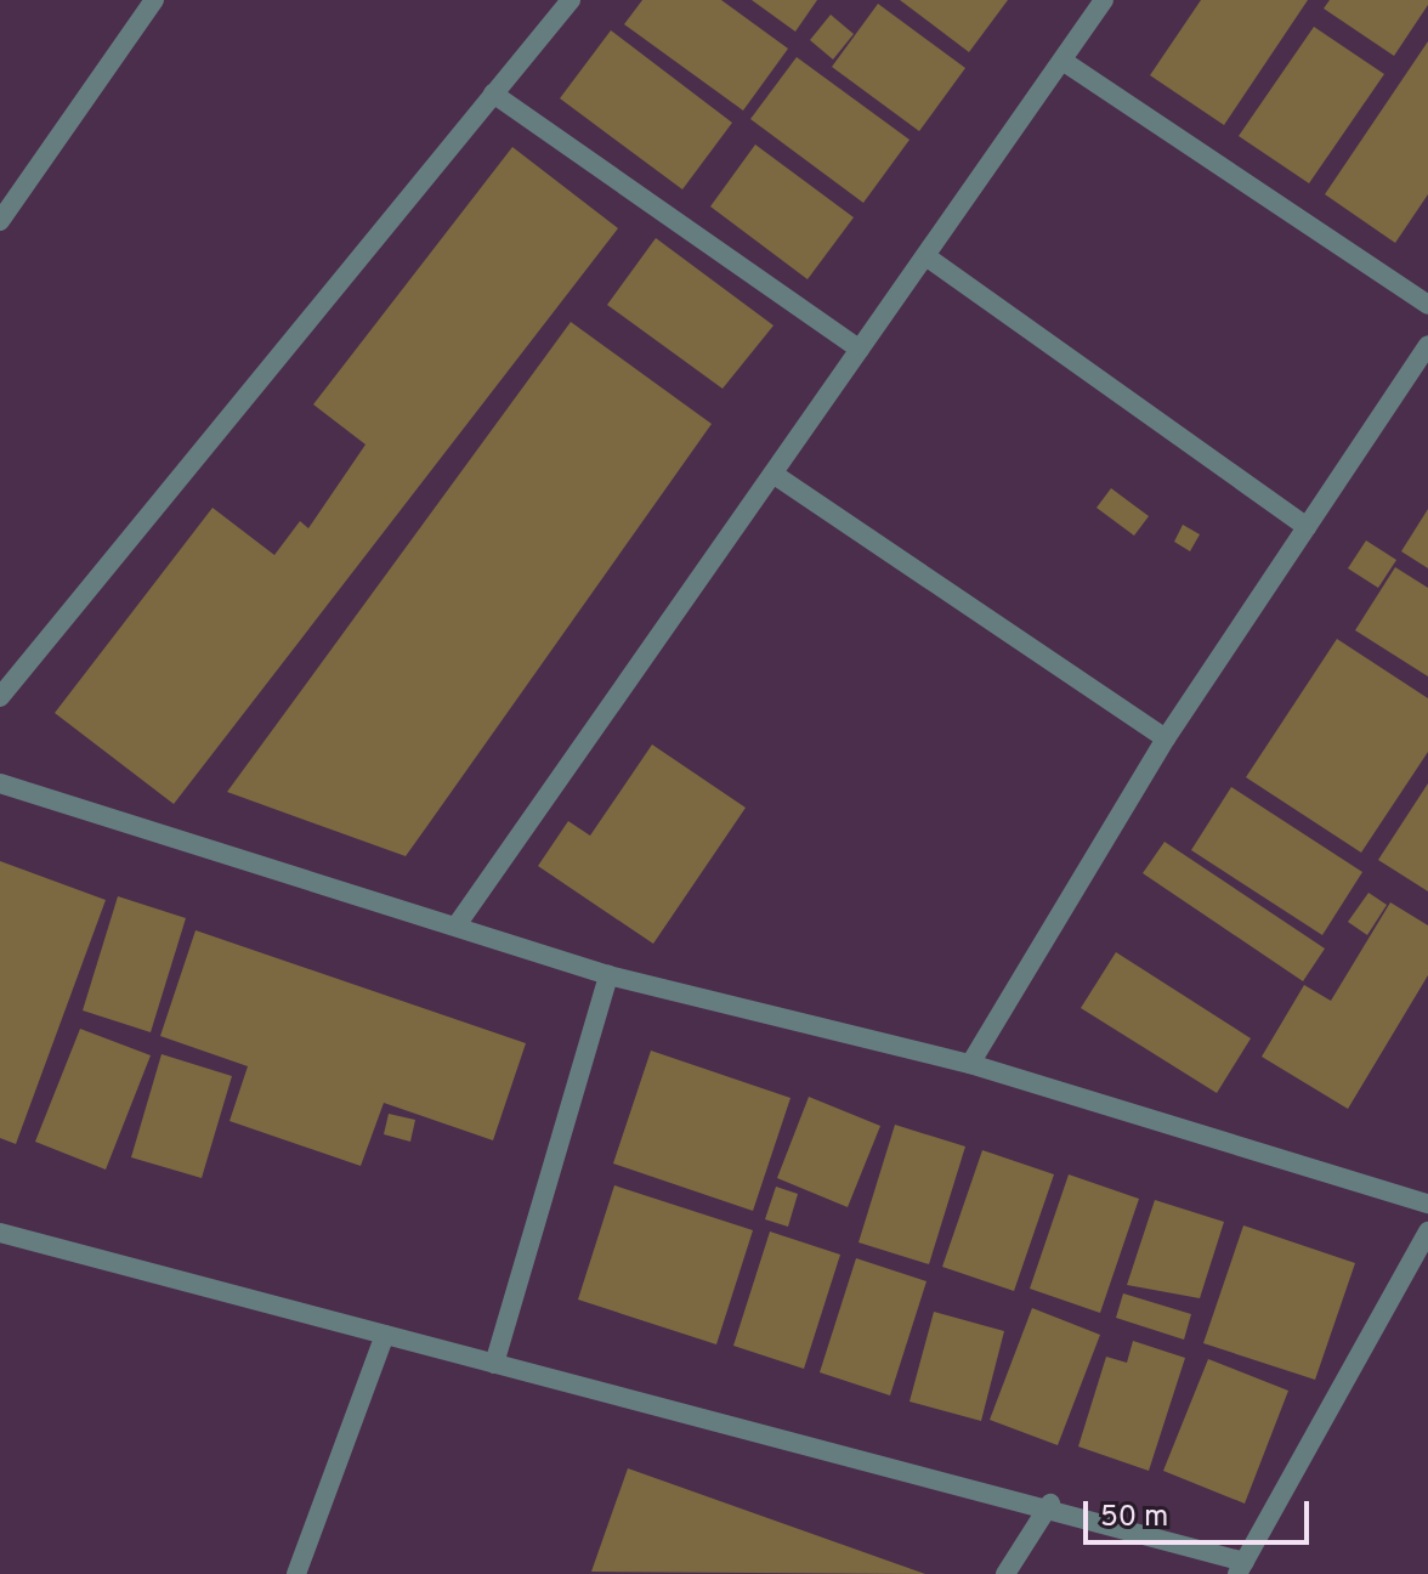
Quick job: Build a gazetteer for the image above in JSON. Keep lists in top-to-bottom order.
{
  "scale_bar": "50 m"
}
